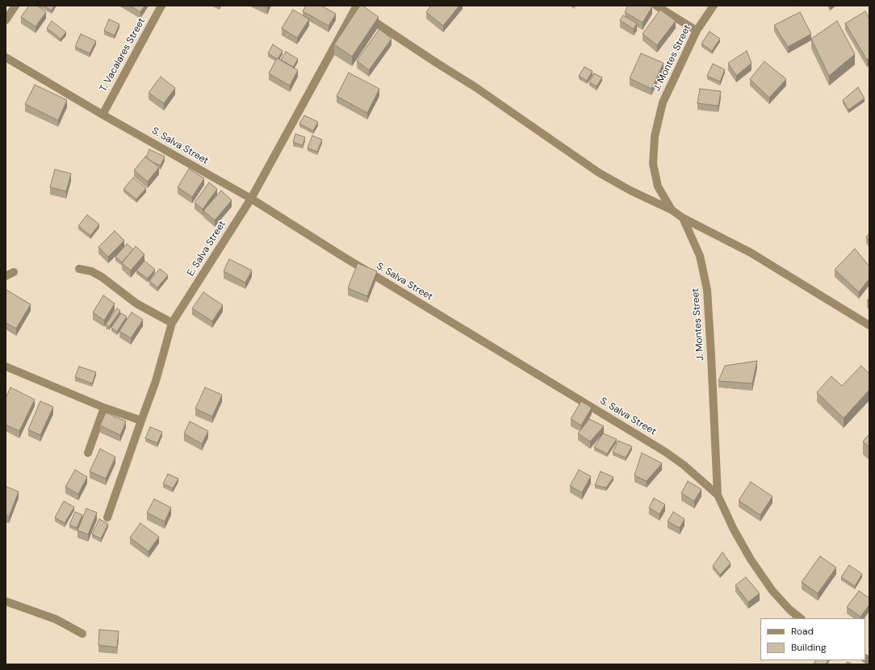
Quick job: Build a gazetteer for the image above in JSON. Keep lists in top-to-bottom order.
{
  "streets": {
    "street": [
      "T. Vacalares Street",
      "J. Montes Street",
      "S. Salva Street",
      "E. Salva Street"
    ]
  },
  "crossings": [
    ["T. Vacalares Street", "S. Salva Street"],
    ["J. Montes Street", "S. Salva Street"],
    ["S. Salva Street", "E. Salva Street"]
  ],
  "legend": ["Road", "Building"]
}
